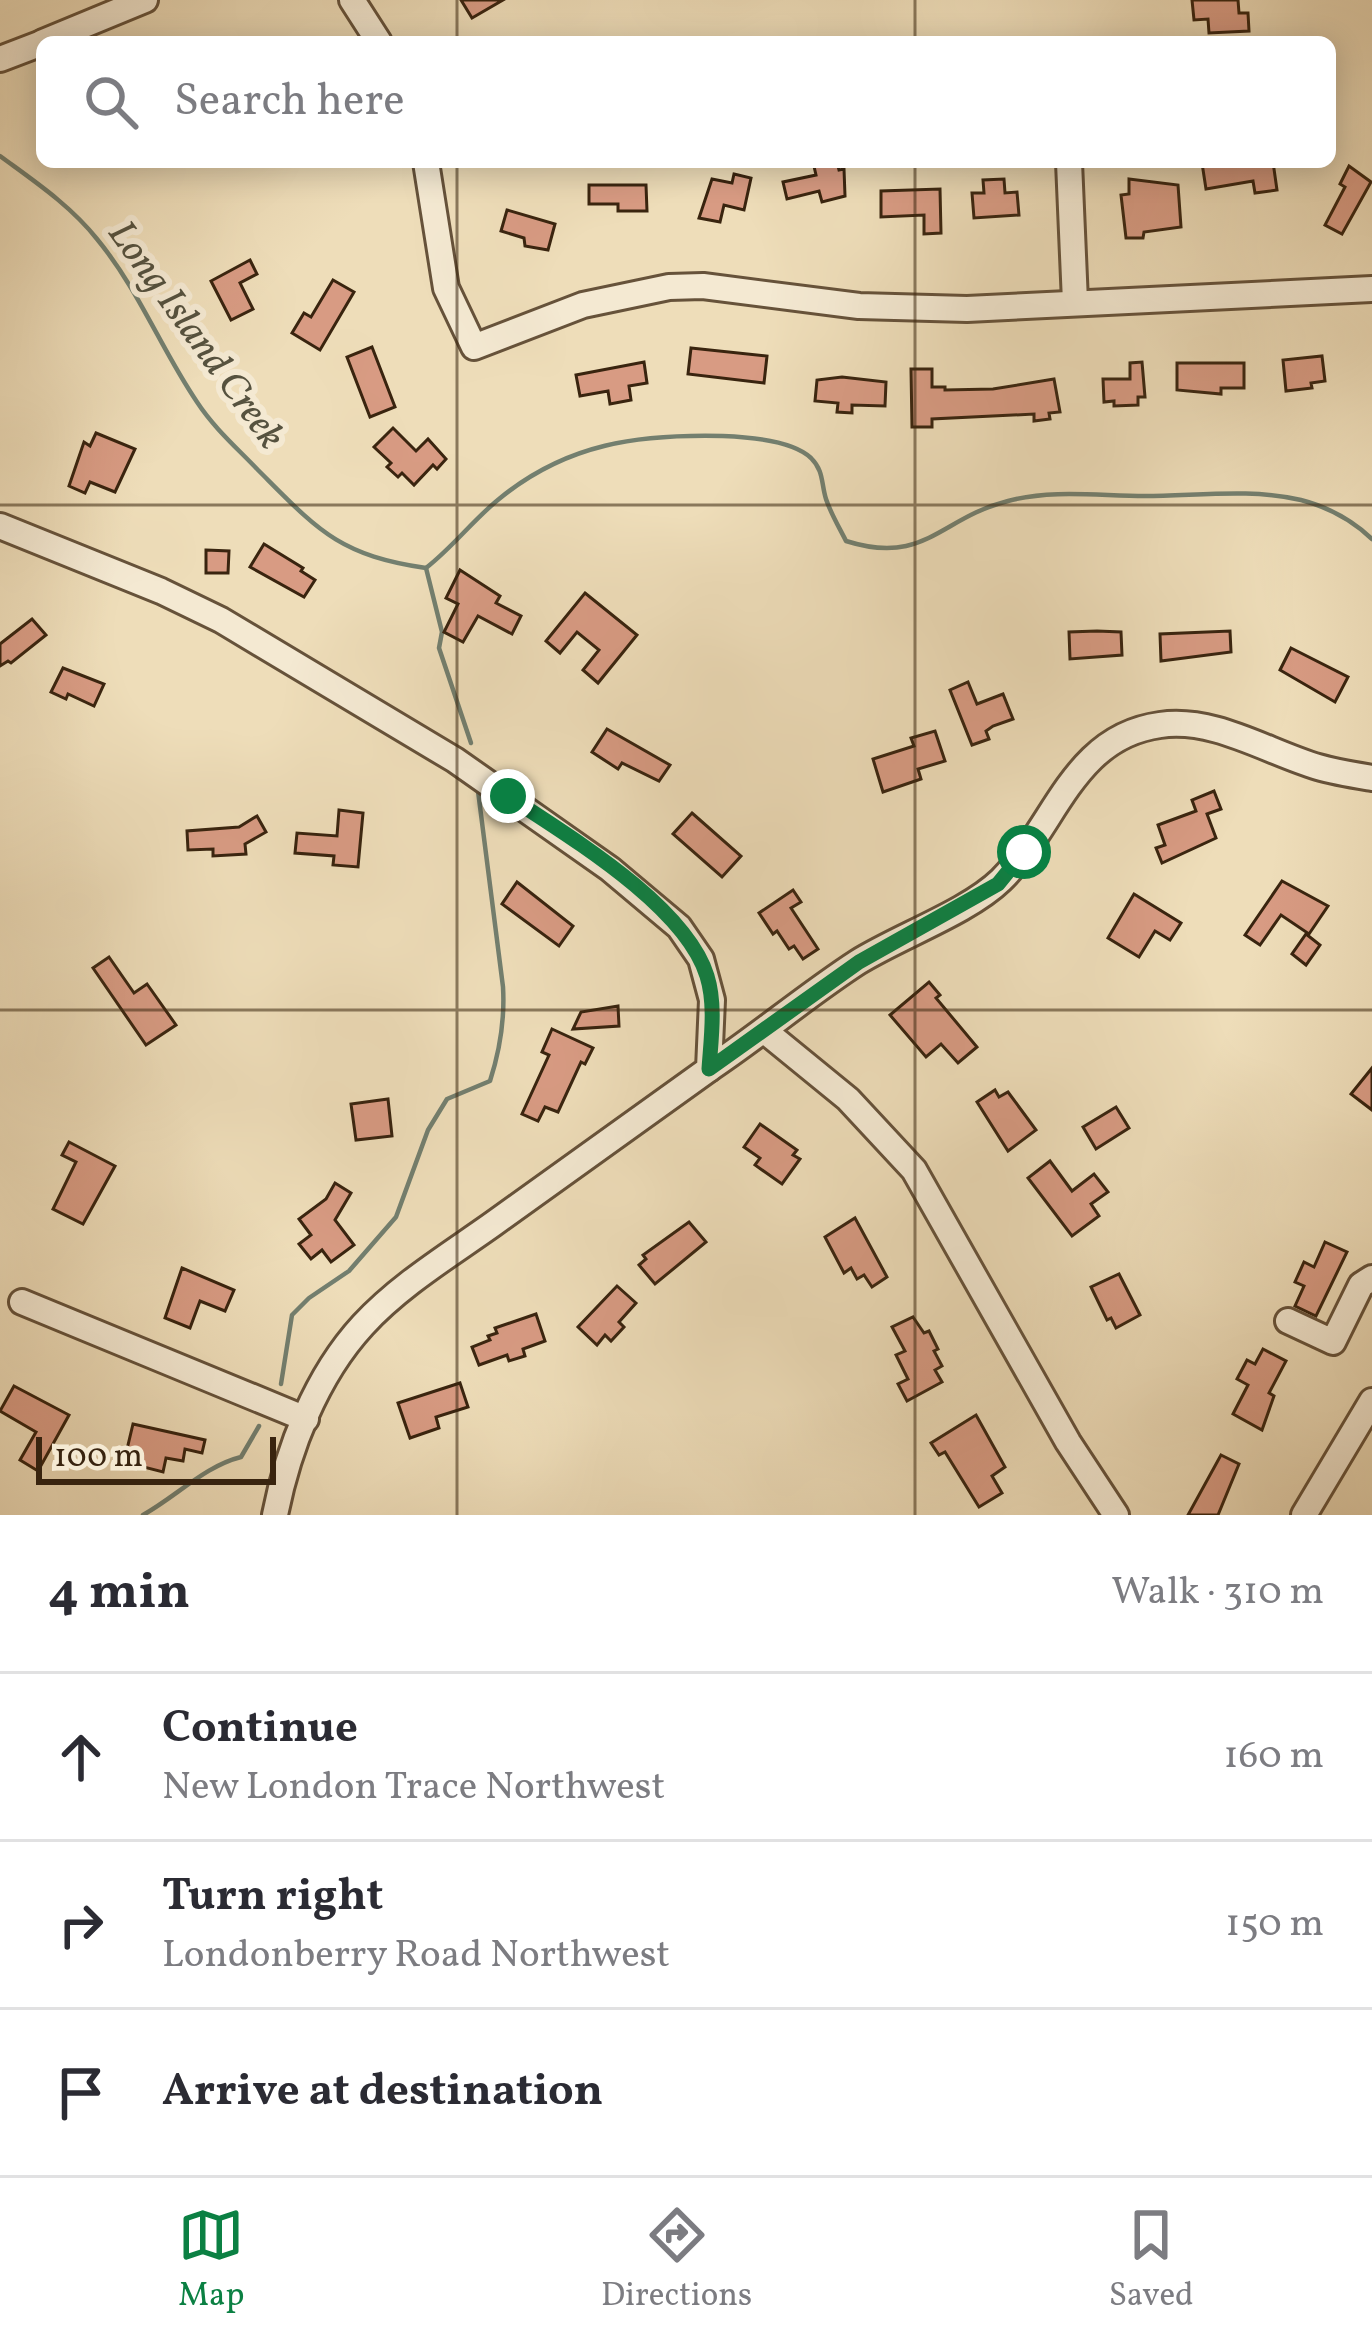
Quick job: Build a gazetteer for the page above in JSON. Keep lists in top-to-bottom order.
{
  "water": ["Long Island Creek"],
  "scale_bar": "100 m",
  "page": {
    "search": "Search here",
    "scale": "100 m",
    "heading": ["4 min", "Walk · 310 m"],
    "list": [
      ["Continue", "New London Trace Northwest", "160 m"],
      ["Turn right", "Londonberry Road Northwest", "150 m"],
      "Arrive at destination"
    ],
    "nav": ["Map", "Directions", "Saved"]
  }
}
